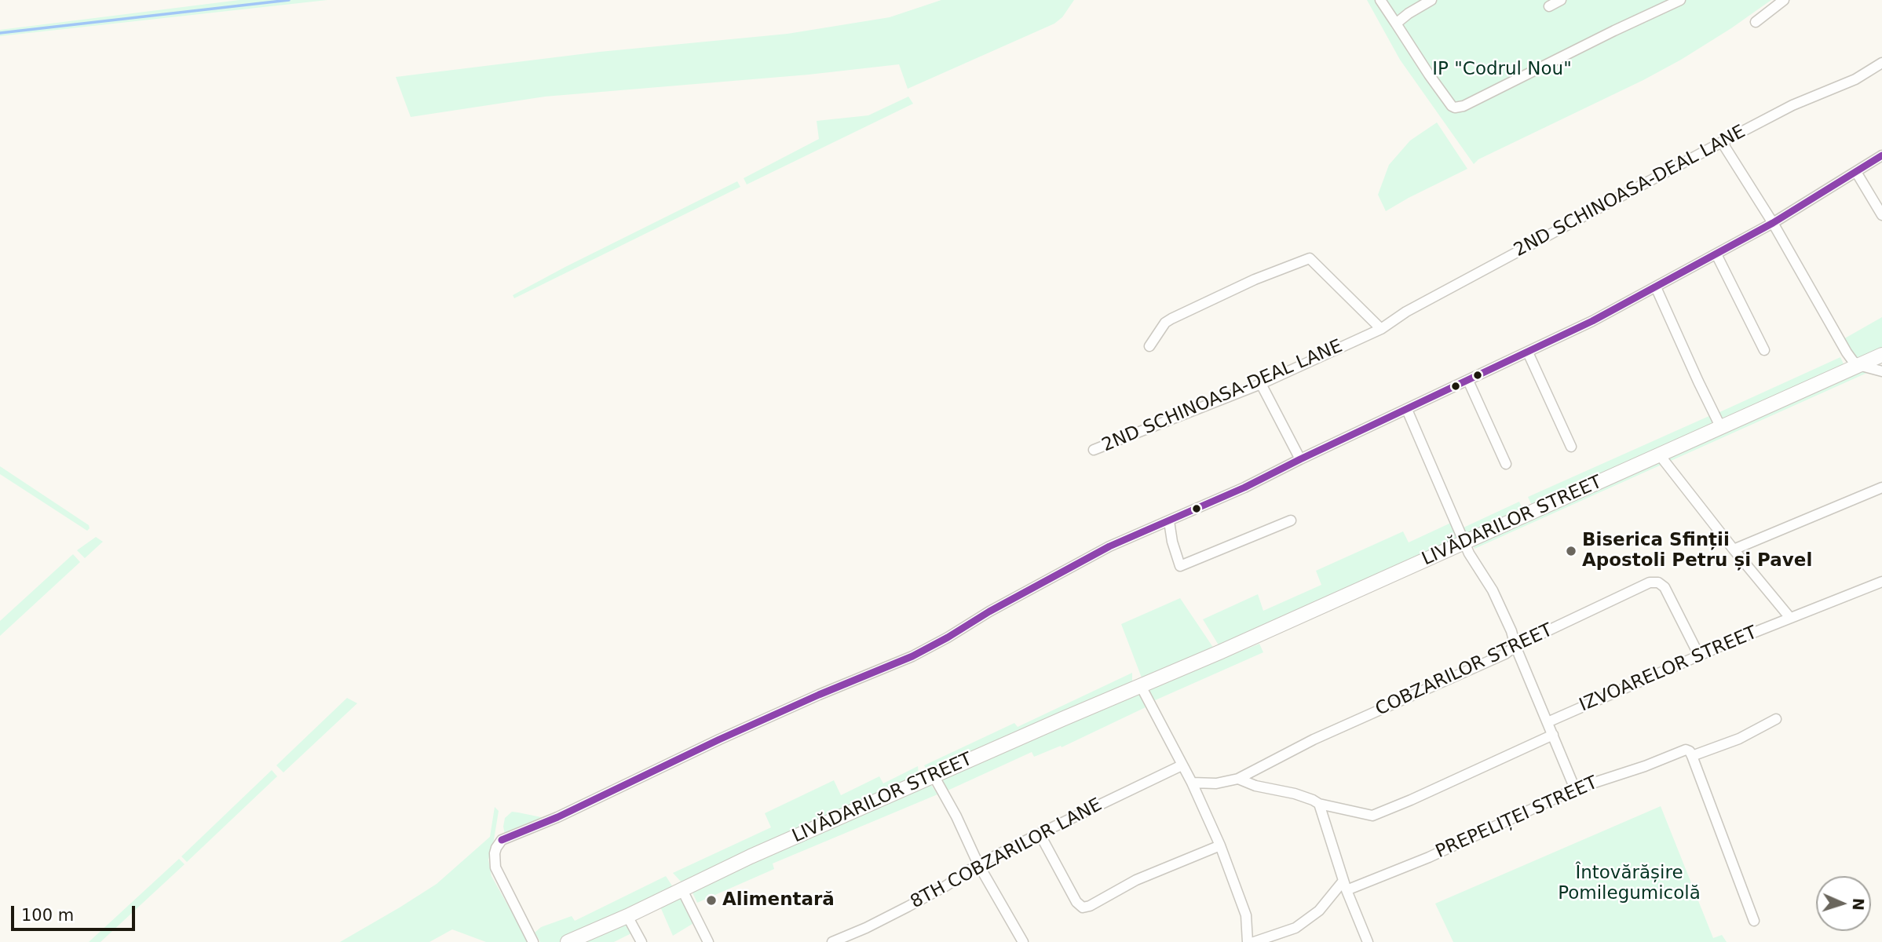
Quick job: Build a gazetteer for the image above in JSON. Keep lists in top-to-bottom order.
{
  "streets": {
    "street": [
      "2ND SCHINOASA-DEAL LANE",
      "LIVĂDARILOR STREET",
      "IZVOARELOR STREET",
      "COBZARILOR STREET",
      "PREPELIȚEI STREET",
      "8TH COBZARILOR LANE"
    ]
  },
  "crossings": [
    ["IZVOARELOR STREET", "COBZARILOR STREET"]
  ],
  "parks": ["IP \"Codrul Nou\"", "Întovărășire Pomilegumicolă"],
  "places": ["Biserica Sfinții Apostoli Petru și Pavel", "Alimentară"],
  "scale_bar": "100 m",
  "north": "right"
}
